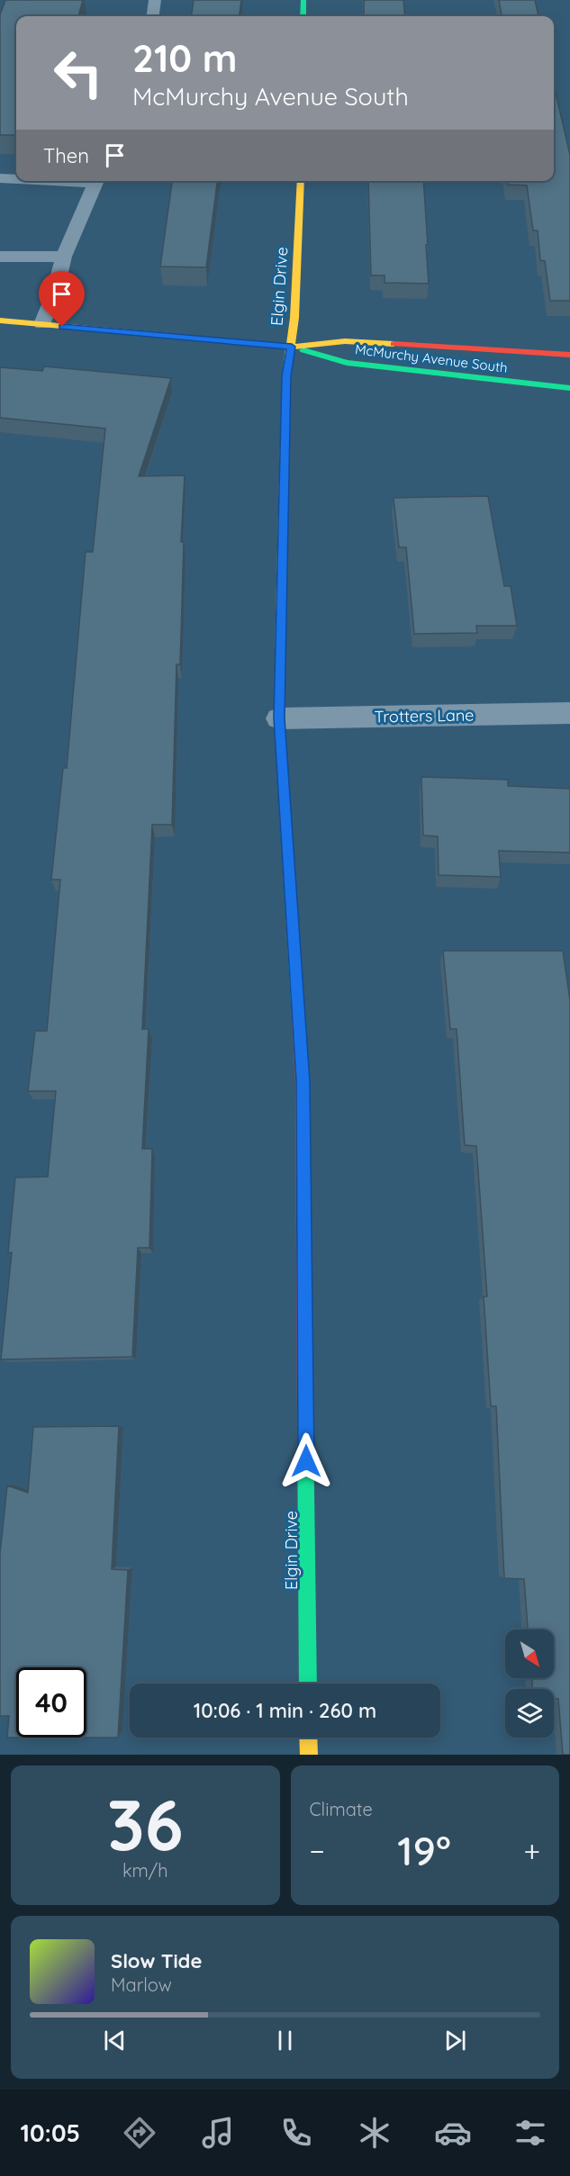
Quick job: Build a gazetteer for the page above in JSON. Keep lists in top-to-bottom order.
{
  "streets": {
    "street": ["Elgin Drive", "McMurchy Avenue South", "Trotters Lane"]
  },
  "crossings": [
    ["Elgin Drive", "McMurchy Avenue South"],
    ["Elgin Drive", "Trotters Lane"]
  ],
  "north": "bottom right",
  "page": {
    "turn": ["210 m", "McMurchy Avenue South"],
    "then": "Then",
    "limit": "40",
    "trip": "10:06 · 1 min · 260 m",
    "tile": [
      ["36", "km/h"],
      "Climate"
    ],
    "heat": ["−", "19°", "+"],
    "song": ["Slow Tide", "Marlow"],
    "tabs": "10:05"
  }
}
